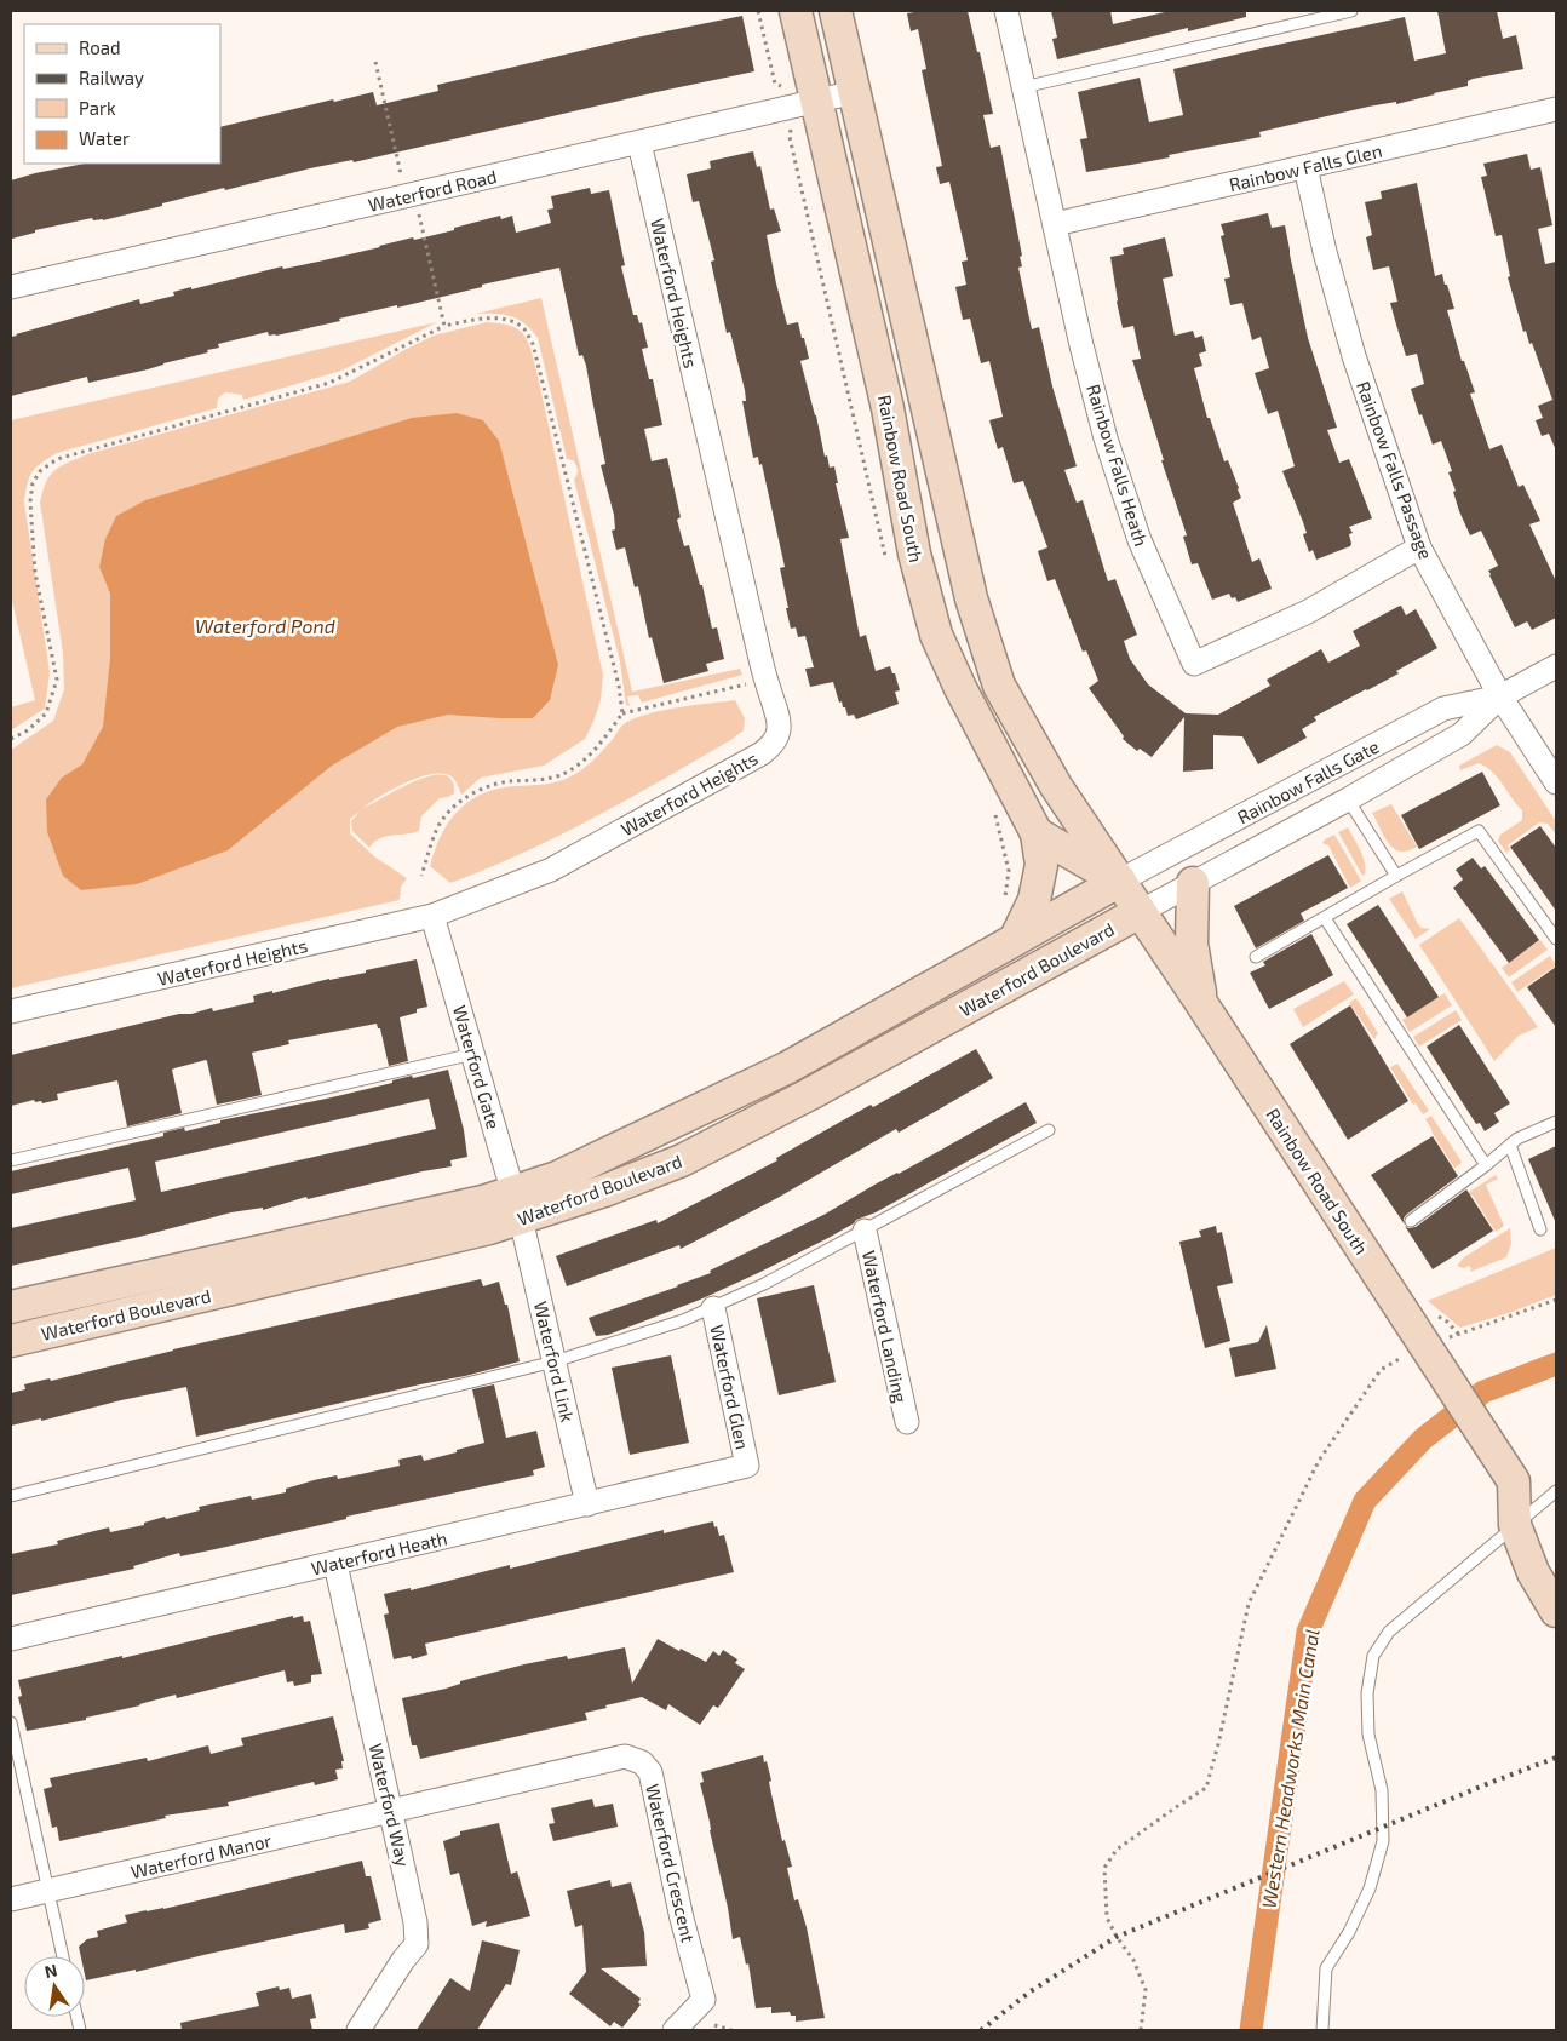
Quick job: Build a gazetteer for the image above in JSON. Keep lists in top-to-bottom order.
{
  "streets": {
    "main road": ["Rainbow Road South", "Waterford Boulevard"],
    "street": [
      "Rainbow Falls Glen",
      "Waterford Road",
      "Waterford Heights",
      "Rainbow Falls Heath",
      "Rainbow Falls Passage",
      "Rainbow Falls Gate",
      "Waterford Gate",
      "Waterford Landing",
      "Waterford Link",
      "Waterford Glen",
      "Waterford Heath",
      "Waterford Way",
      "Waterford Manor",
      "Waterford Crescent"
    ]
  },
  "crossings": [
    ["Rainbow Falls Glen", "Rainbow Falls Heath"],
    ["Rainbow Falls Glen", "Rainbow Falls Passage"],
    ["Waterford Road", "Waterford Heights"],
    ["Waterford Road", "Rainbow Road South"],
    ["Waterford Heights", "Waterford Gate"],
    ["Rainbow Falls Heath", "Rainbow Falls Passage"],
    ["Rainbow Falls Passage", "Rainbow Falls Gate"],
    ["Rainbow Road South", "Rainbow Falls Gate"],
    ["Rainbow Road South", "Waterford Boulevard"],
    ["Rainbow Falls Gate", "Waterford Boulevard"],
    ["Waterford Boulevard", "Waterford Gate"],
    ["Waterford Boulevard", "Waterford Link"],
    ["Waterford Gate", "Waterford Link"],
    ["Waterford Link", "Waterford Heath"],
    ["Waterford Glen", "Waterford Heath"],
    ["Waterford Heath", "Waterford Way"],
    ["Waterford Way", "Waterford Manor"],
    ["Waterford Way", "Waterford Crescent"],
    ["Waterford Manor", "Waterford Crescent"]
  ],
  "water": ["Waterford Pond", "Western Headworks Main Canal"],
  "legend": [
    "Road",
    "Railway",
    "Park",
    "Water"
  ],
  "north": "top"
}
